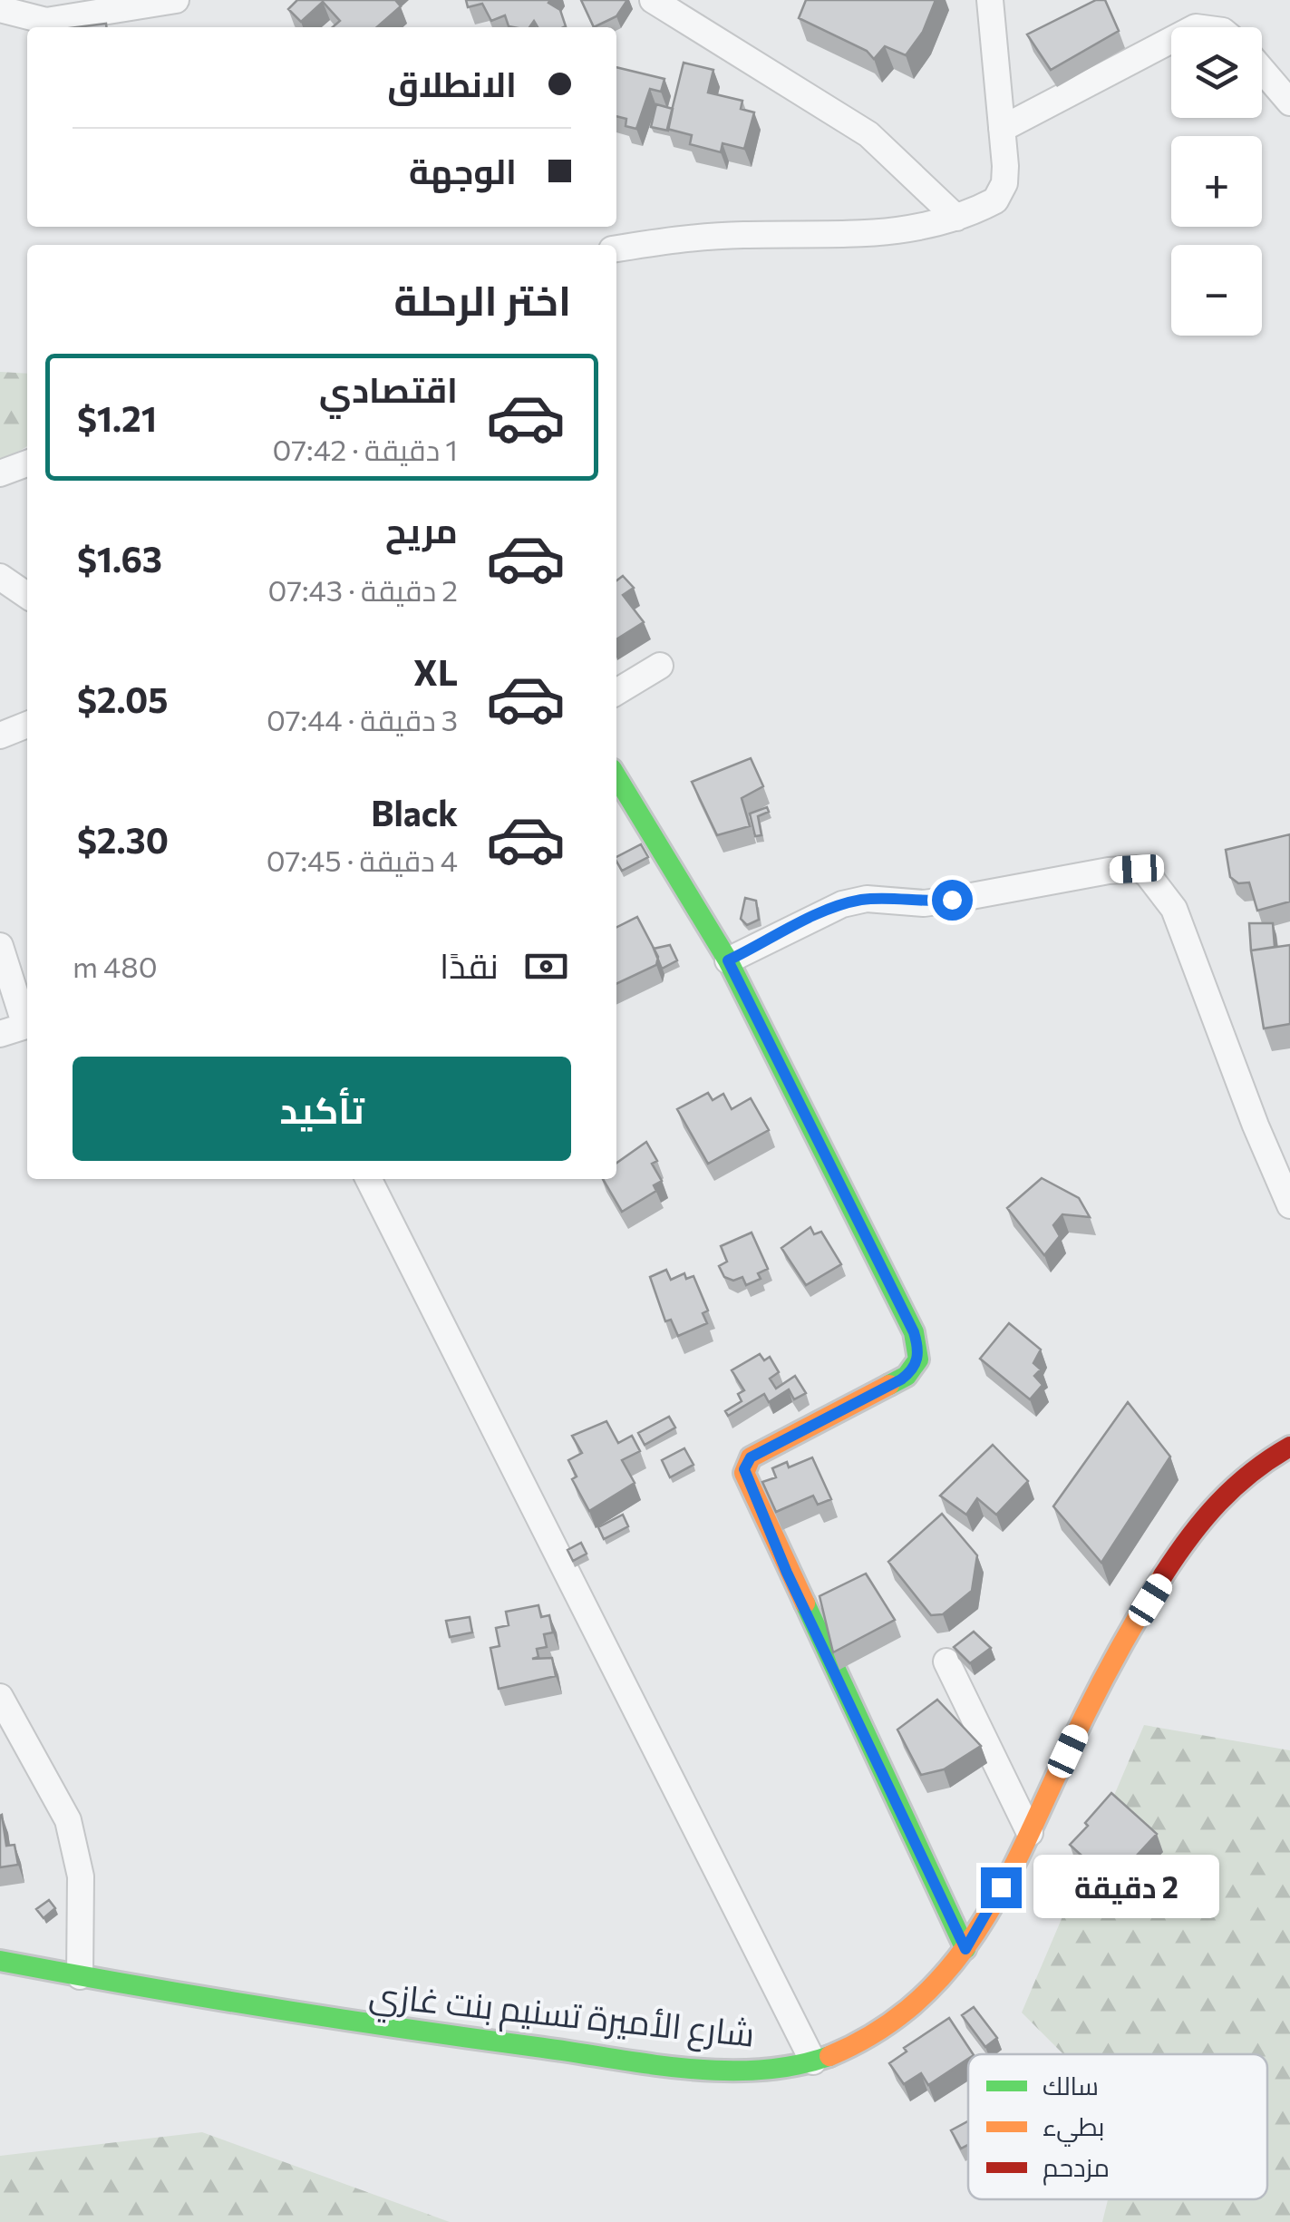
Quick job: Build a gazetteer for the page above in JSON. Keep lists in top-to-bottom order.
{
  "streets": {
    "main road": ["شارع الأميرة تسنيم بنت غازي"]
  },
  "legend": ["سالك", "بطيء", "مزدحم"],
  "page": {
    "map_buttons": ["+", "−"],
    "banner": ["الانطلاق", "الوجهة"],
    "heading": "اختر الرحلة",
    "list": [
      {
        "name": "اقتصادي",
        "note": "1 دقيقة · 07:42",
        "value": "$1.21"
      },
      {
        "name": "مريح",
        "note": "2 دقيقة · 07:43",
        "value": "$1.63"
      },
      {
        "name": "XL",
        "note": "3 دقيقة · 07:44",
        "value": "$2.05"
      },
      {
        "name": "Black",
        "note": "4 دقيقة · 07:45",
        "value": "$2.30"
      }
    ],
    "pay": ["نقدًا", "480 m"],
    "buttons": "تأكيد",
    "bubble": "2 دقيقة"
  }
}
